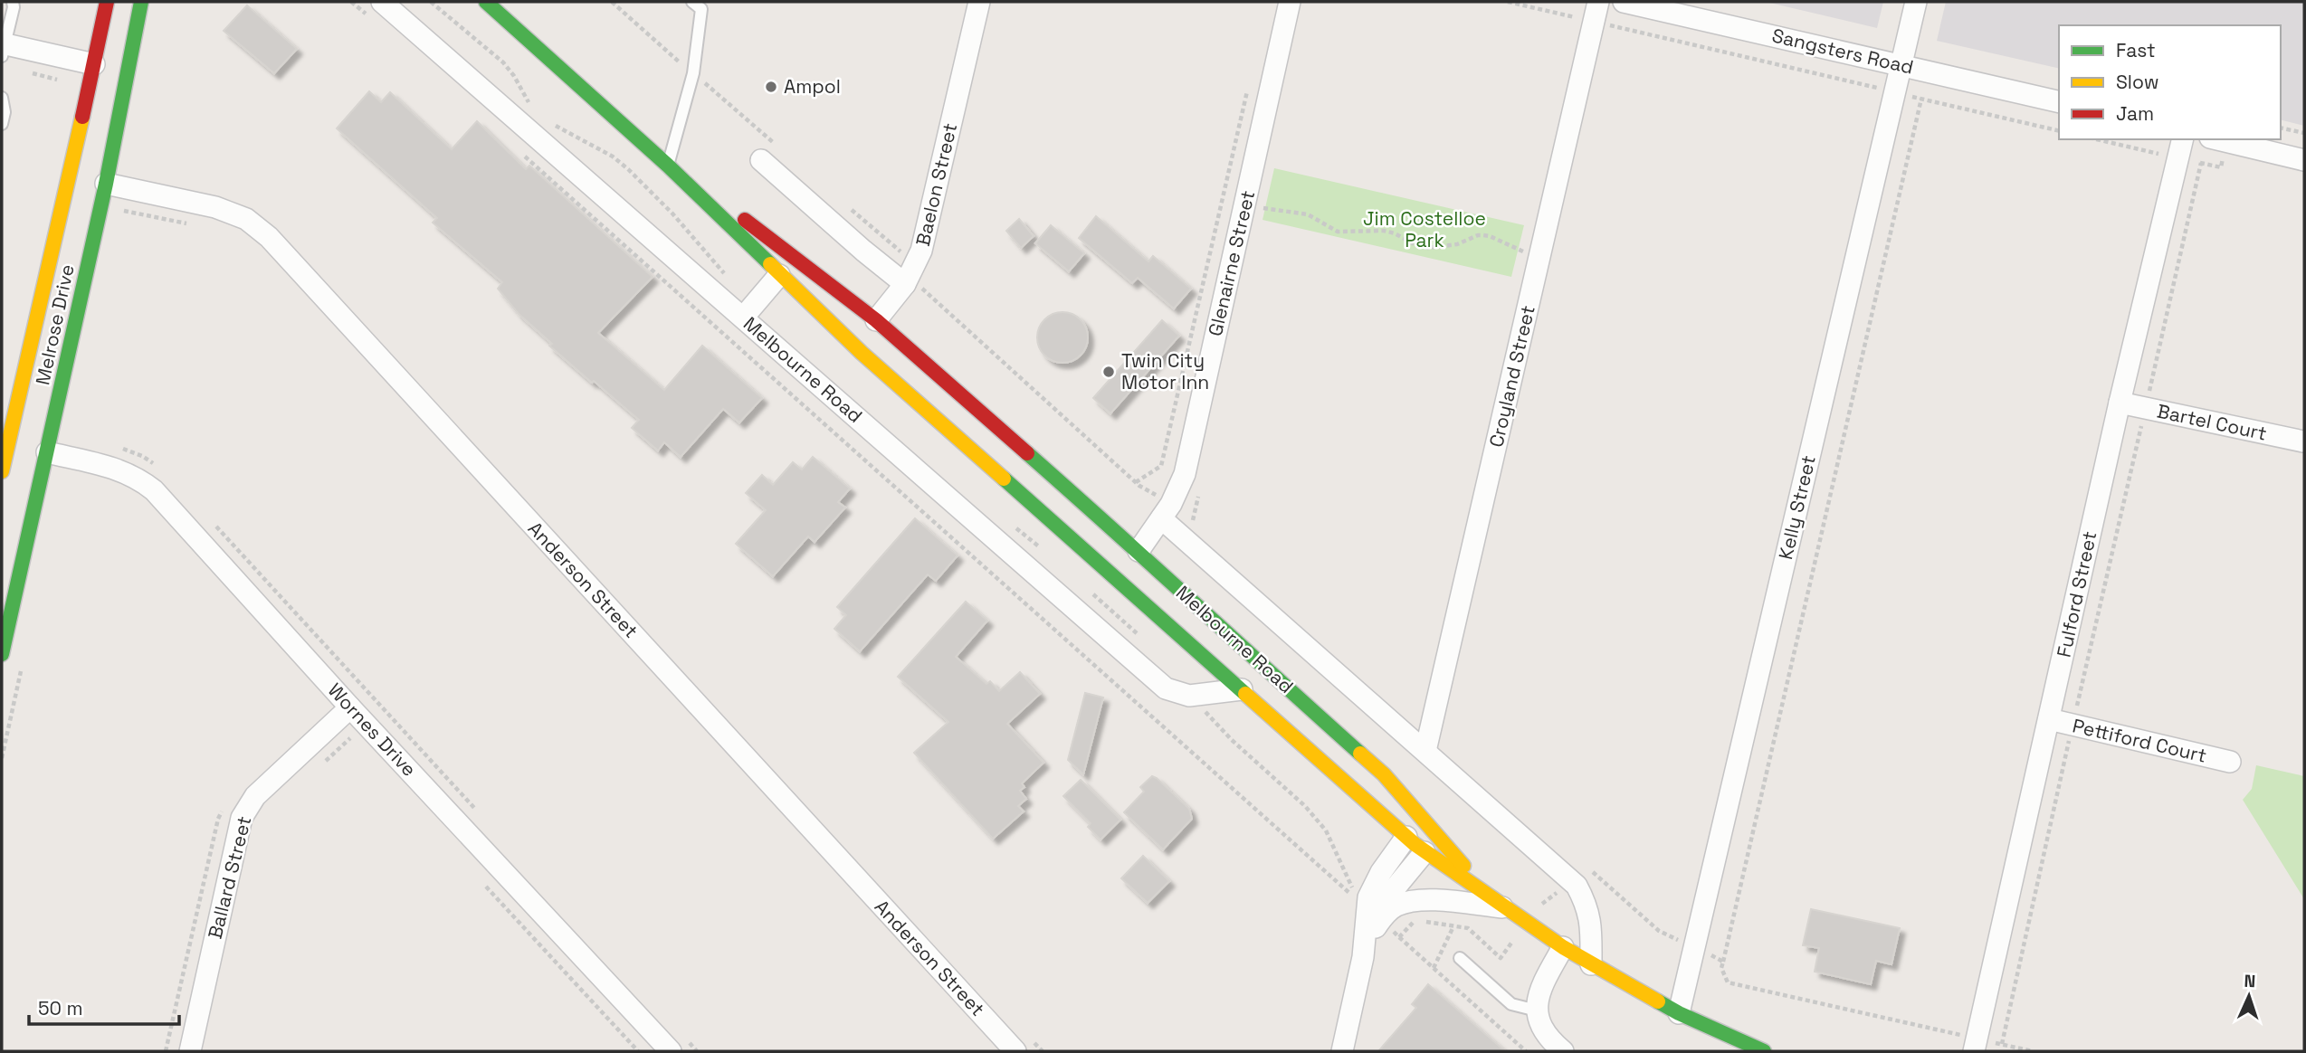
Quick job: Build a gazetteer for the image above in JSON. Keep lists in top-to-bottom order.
{
  "streets": {
    "main road": ["Melrose Drive", "Melbourne Road"],
    "street": [
      "Sangsters Road",
      "Baelon Street",
      "Glenairne Street",
      "Croyland Street",
      "Bartel Court",
      "Kelly Street",
      "Anderson Street",
      "Fulford Street",
      "Wornes Drive",
      "Pettiford Court",
      "Ballard Street"
    ]
  },
  "crossings": [
    ["Sangsters Road", "Kelly Street"],
    ["Baelon Street", "Melbourne Road"],
    ["Glenairne Street", "Melbourne Road"],
    ["Melrose Drive", "Anderson Street"],
    ["Melrose Drive", "Wornes Drive"],
    ["Melbourne Road", "Kelly Street"],
    ["Bartel Court", "Fulford Street"],
    ["Fulford Street", "Pettiford Court"],
    ["Wornes Drive", "Ballard Street"]
  ],
  "parks": ["Jim Costelloe Park"],
  "places": ["Ampol", "Twin City Motor Inn"],
  "legend": ["Fast", "Slow", "Jam"],
  "scale_bar": "50 m",
  "north": "top"
}
